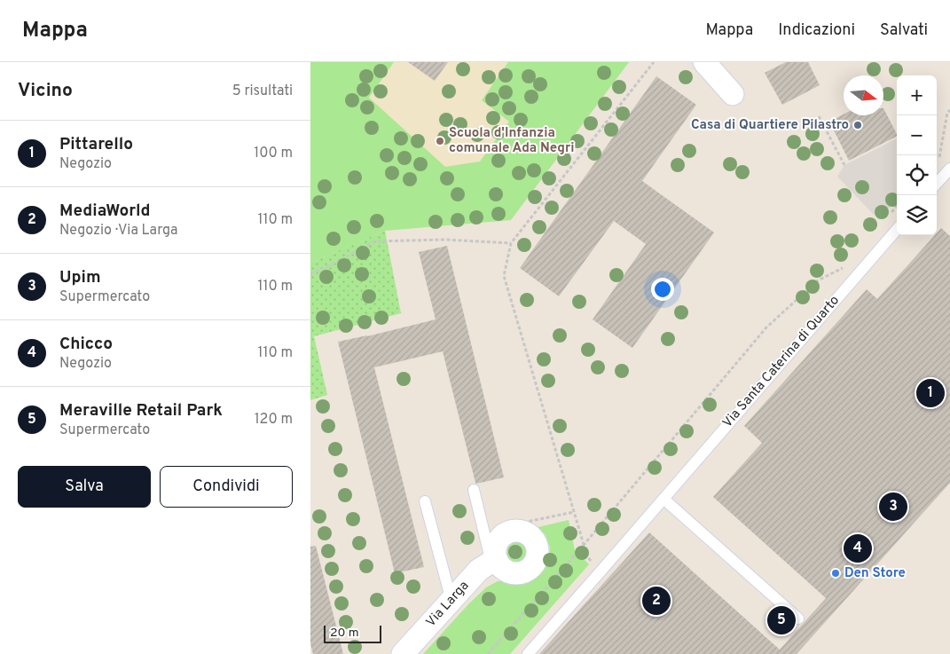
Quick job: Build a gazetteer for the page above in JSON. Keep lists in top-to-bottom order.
{
  "streets": {
    "street": ["Via Larga"],
    "lane": ["Via Santa Caterina di Quarto"]
  },
  "places": ["Casa di Quartiere Pilastro", "Scuola d'Infanzia comunale Ada Negri", "Den Store"],
  "scale_bar": "20 m",
  "north": "right",
  "page": {
    "header": "Mappa",
    "nav": ["Mappa", "Indicazioni", "Salvati"],
    "heading": ["Vicino", "5 risultati"],
    "map_buttons": ["+", "−"],
    "list": [
      {
        "mark": "1",
        "name": "Pittarello",
        "note": "Negozio",
        "value": "100 m"
      },
      {
        "mark": "2",
        "name": "MediaWorld",
        "note": "Negozio · Via Larga",
        "value": "110 m"
      },
      {
        "mark": "3",
        "name": "Upim",
        "note": "Supermercato",
        "value": "110 m"
      },
      {
        "mark": "4",
        "name": "Chicco",
        "note": "Negozio",
        "value": "110 m"
      },
      {
        "mark": "5",
        "name": "Meraville Retail Park",
        "note": "Supermercato",
        "value": "120 m"
      }
    ],
    "pins": [
      "1",
      "3",
      "4",
      "2",
      "5"
    ],
    "buttons": ["Salva", "Condividi"],
    "scale": "20 m"
  }
}
